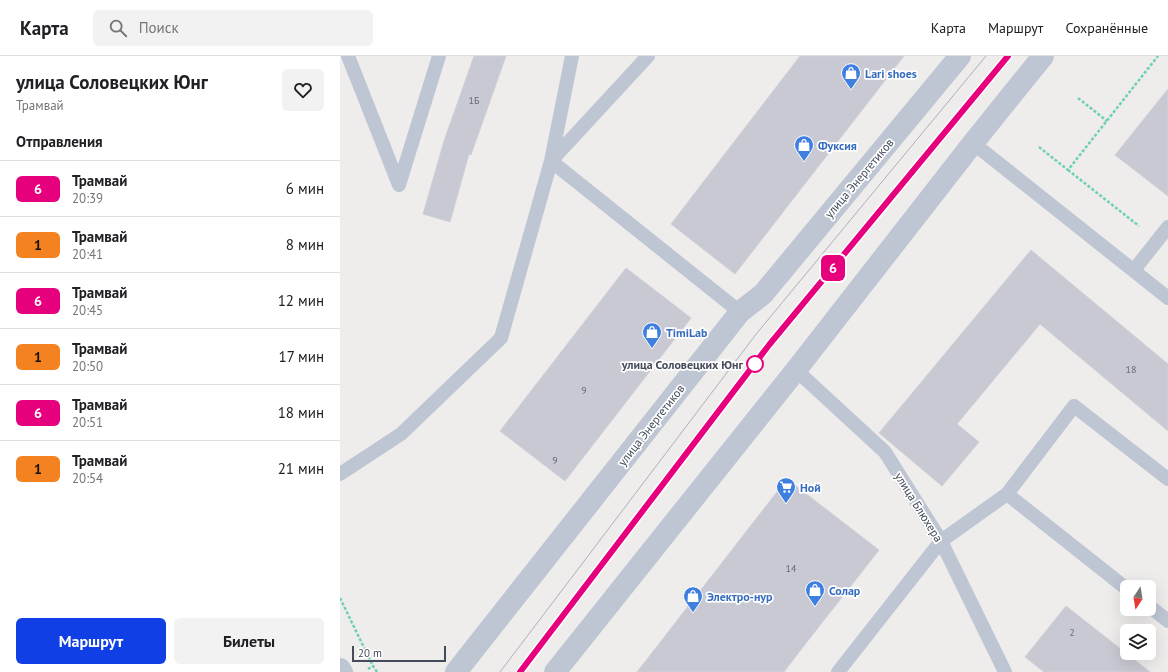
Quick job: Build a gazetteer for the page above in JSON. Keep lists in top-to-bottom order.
{
  "streets": {
    "street": ["улица Энергетиков"],
    "lane": ["улица Блюхера"]
  },
  "places": {
    "shop": [
      "Lari shoes",
      "Фуксия",
      "TimiLab",
      "Солар",
      "Электро-нур"
    ],
    "other": ["улица Соловецких Юнг"],
    "supermarket": ["Ной"]
  },
  "lines": ["tram line 6"],
  "house_numbers": [
    "1Б",
    "18",
    "9",
    "9",
    "14",
    "2"
  ],
  "scale_bar": "20 m",
  "north": "bottom",
  "page": {
    "header": "Карта",
    "search": "Поиск",
    "nav": ["Карта", "Маршрут", "Сохранённые"],
    "heading": [
      ["улица Соловецких Юнг", "Трамвай"],
      "Отправления"
    ],
    "on_map": "6",
    "list": [
      {
        "mark": "6",
        "name": "Трамвай",
        "note": "20:39",
        "value": "6 мин"
      },
      {
        "mark": "1",
        "name": "Трамвай",
        "note": "20:41",
        "value": "8 мин"
      },
      {
        "mark": "6",
        "name": "Трамвай",
        "note": "20:45",
        "value": "12 мин"
      },
      {
        "mark": "1",
        "name": "Трамвай",
        "note": "20:50",
        "value": "17 мин"
      },
      {
        "mark": "6",
        "name": "Трамвай",
        "note": "20:51",
        "value": "18 мин"
      },
      {
        "mark": "1",
        "name": "Трамвай",
        "note": "20:54",
        "value": "21 мин"
      }
    ],
    "buttons": ["Маршрут", "Билеты"],
    "scale": "20 m"
  }
}
